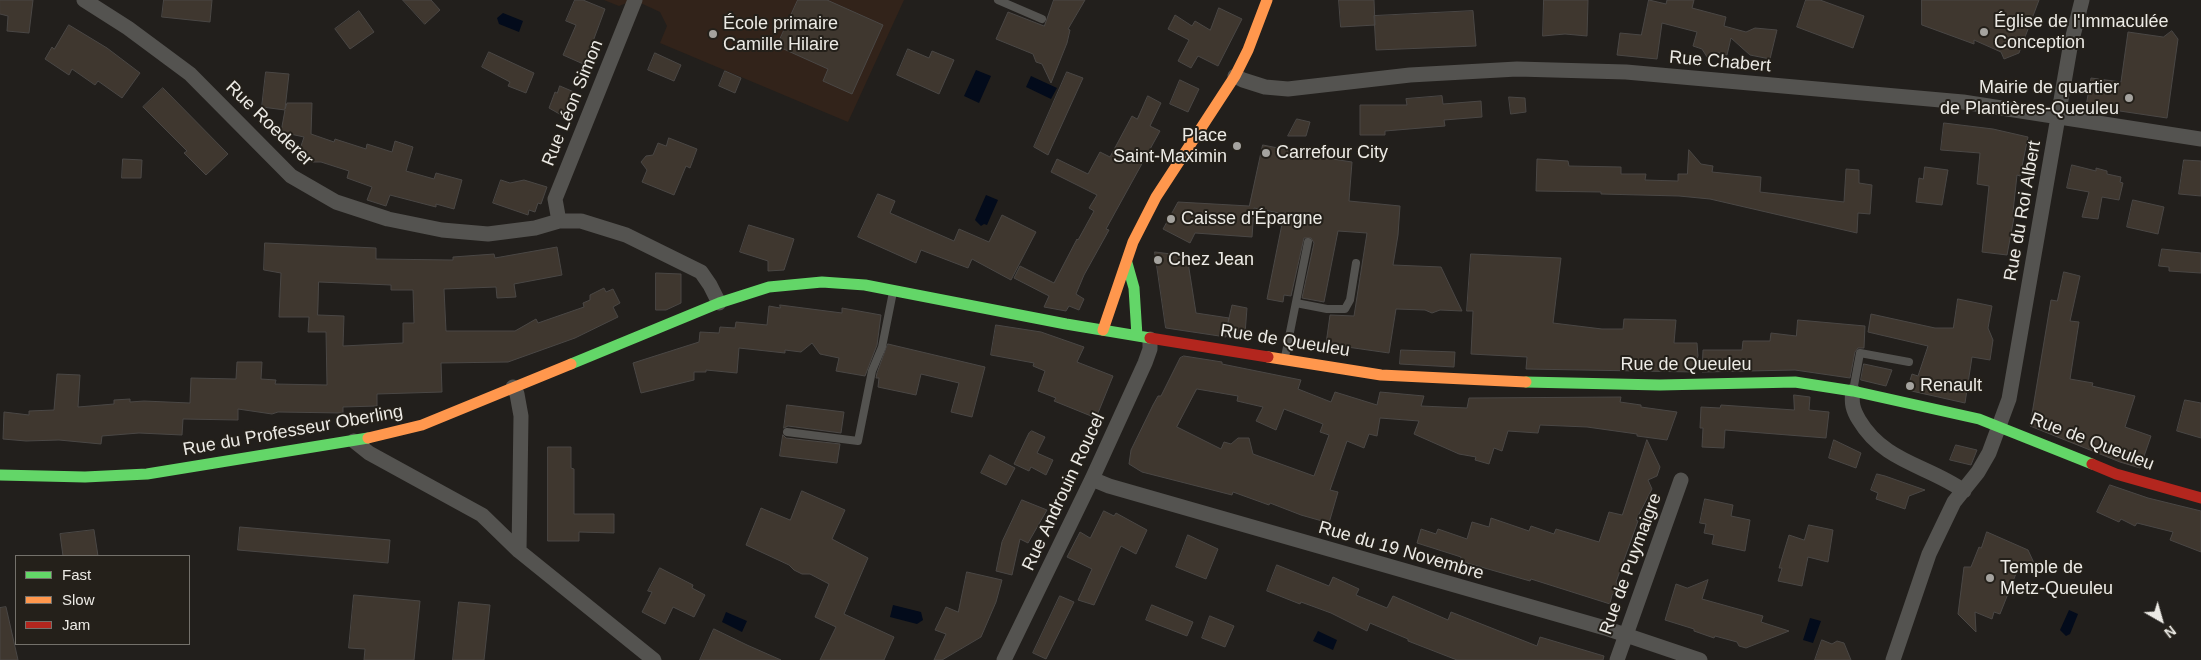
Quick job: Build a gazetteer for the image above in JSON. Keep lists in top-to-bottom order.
{
  "streets": {
    "street": [
      "Rue Chabert",
      "Rue Léon Simon",
      "Rue Roederer",
      "Rue du Roi Albert",
      "Rue de Queuleu",
      "Rue du Professeur Oberling",
      "Rue Androuin Roucel",
      "Rue du 19 Novembre",
      "Rue de Puymaigre"
    ]
  },
  "crossings": [
    ["Rue Chabert", "Rue du Roi Albert"],
    ["Rue Léon Simon", "Rue Roederer"],
    ["Rue Roederer", "Rue de Queuleu"],
    ["Rue Roederer", "Rue du Professeur Oberling"],
    ["Rue de Queuleu", "Rue du Professeur Oberling"],
    ["Rue de Queuleu", "Rue Androuin Roucel"],
    ["Rue Androuin Roucel", "Rue du 19 Novembre"],
    ["Rue du 19 Novembre", "Rue de Puymaigre"]
  ],
  "places": [
    "Église de l'Immaculée Conception",
    "École primaire Camille Hilaire",
    "Mairie de quartier de Plantières-Queuleu",
    "Place Saint-Maximin",
    "Carrefour City",
    "Caisse d'Épargne",
    "Chez Jean",
    "Renault",
    "Temple de Metz-Queuleu"
  ],
  "legend": ["Fast", "Slow", "Jam"],
  "north": "bottom right"
}
